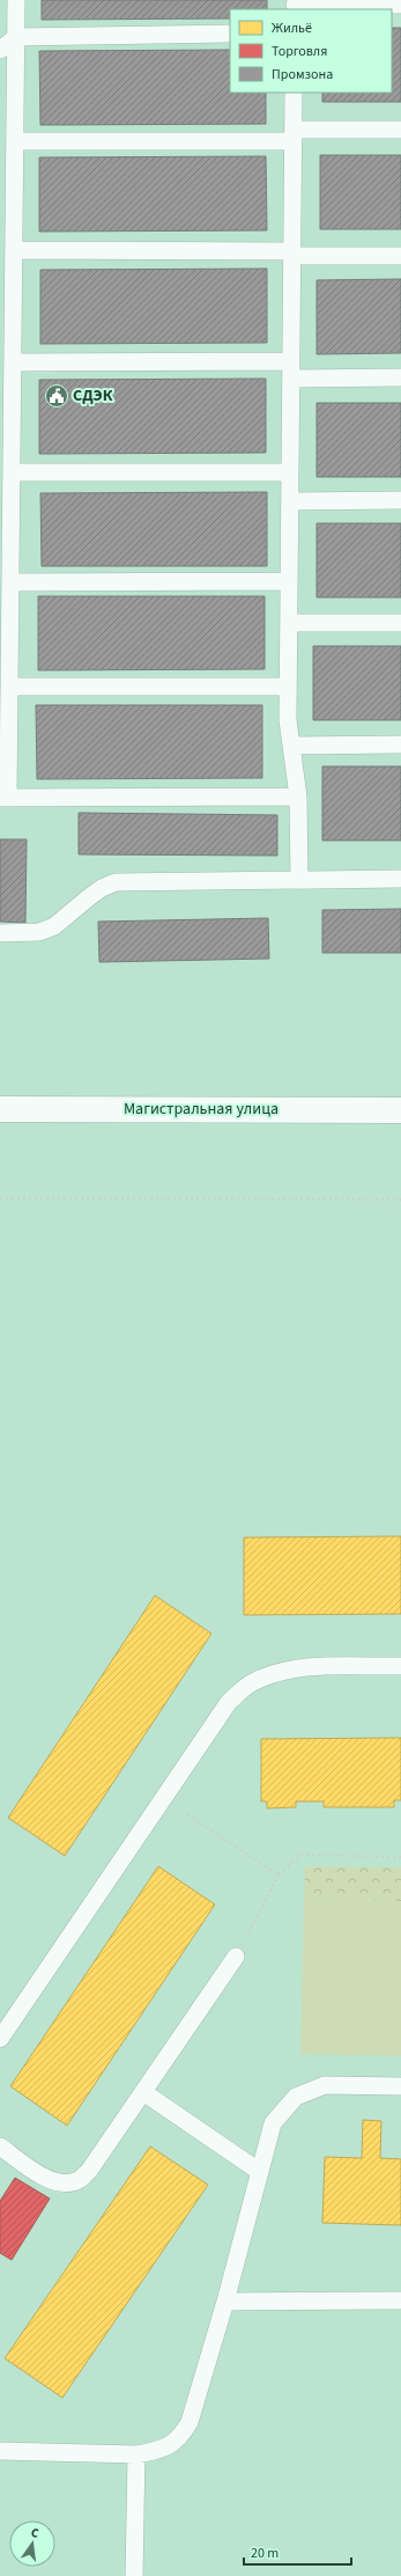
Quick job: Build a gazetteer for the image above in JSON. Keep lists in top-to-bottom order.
{
  "streets": {
    "main road": ["Магистральная улица"]
  },
  "places": {
    "public building": ["СДЭК"]
  },
  "legend": ["Жильё", "Торговля", "Промзона"],
  "scale_bar": "20 m",
  "north": "top"
}
